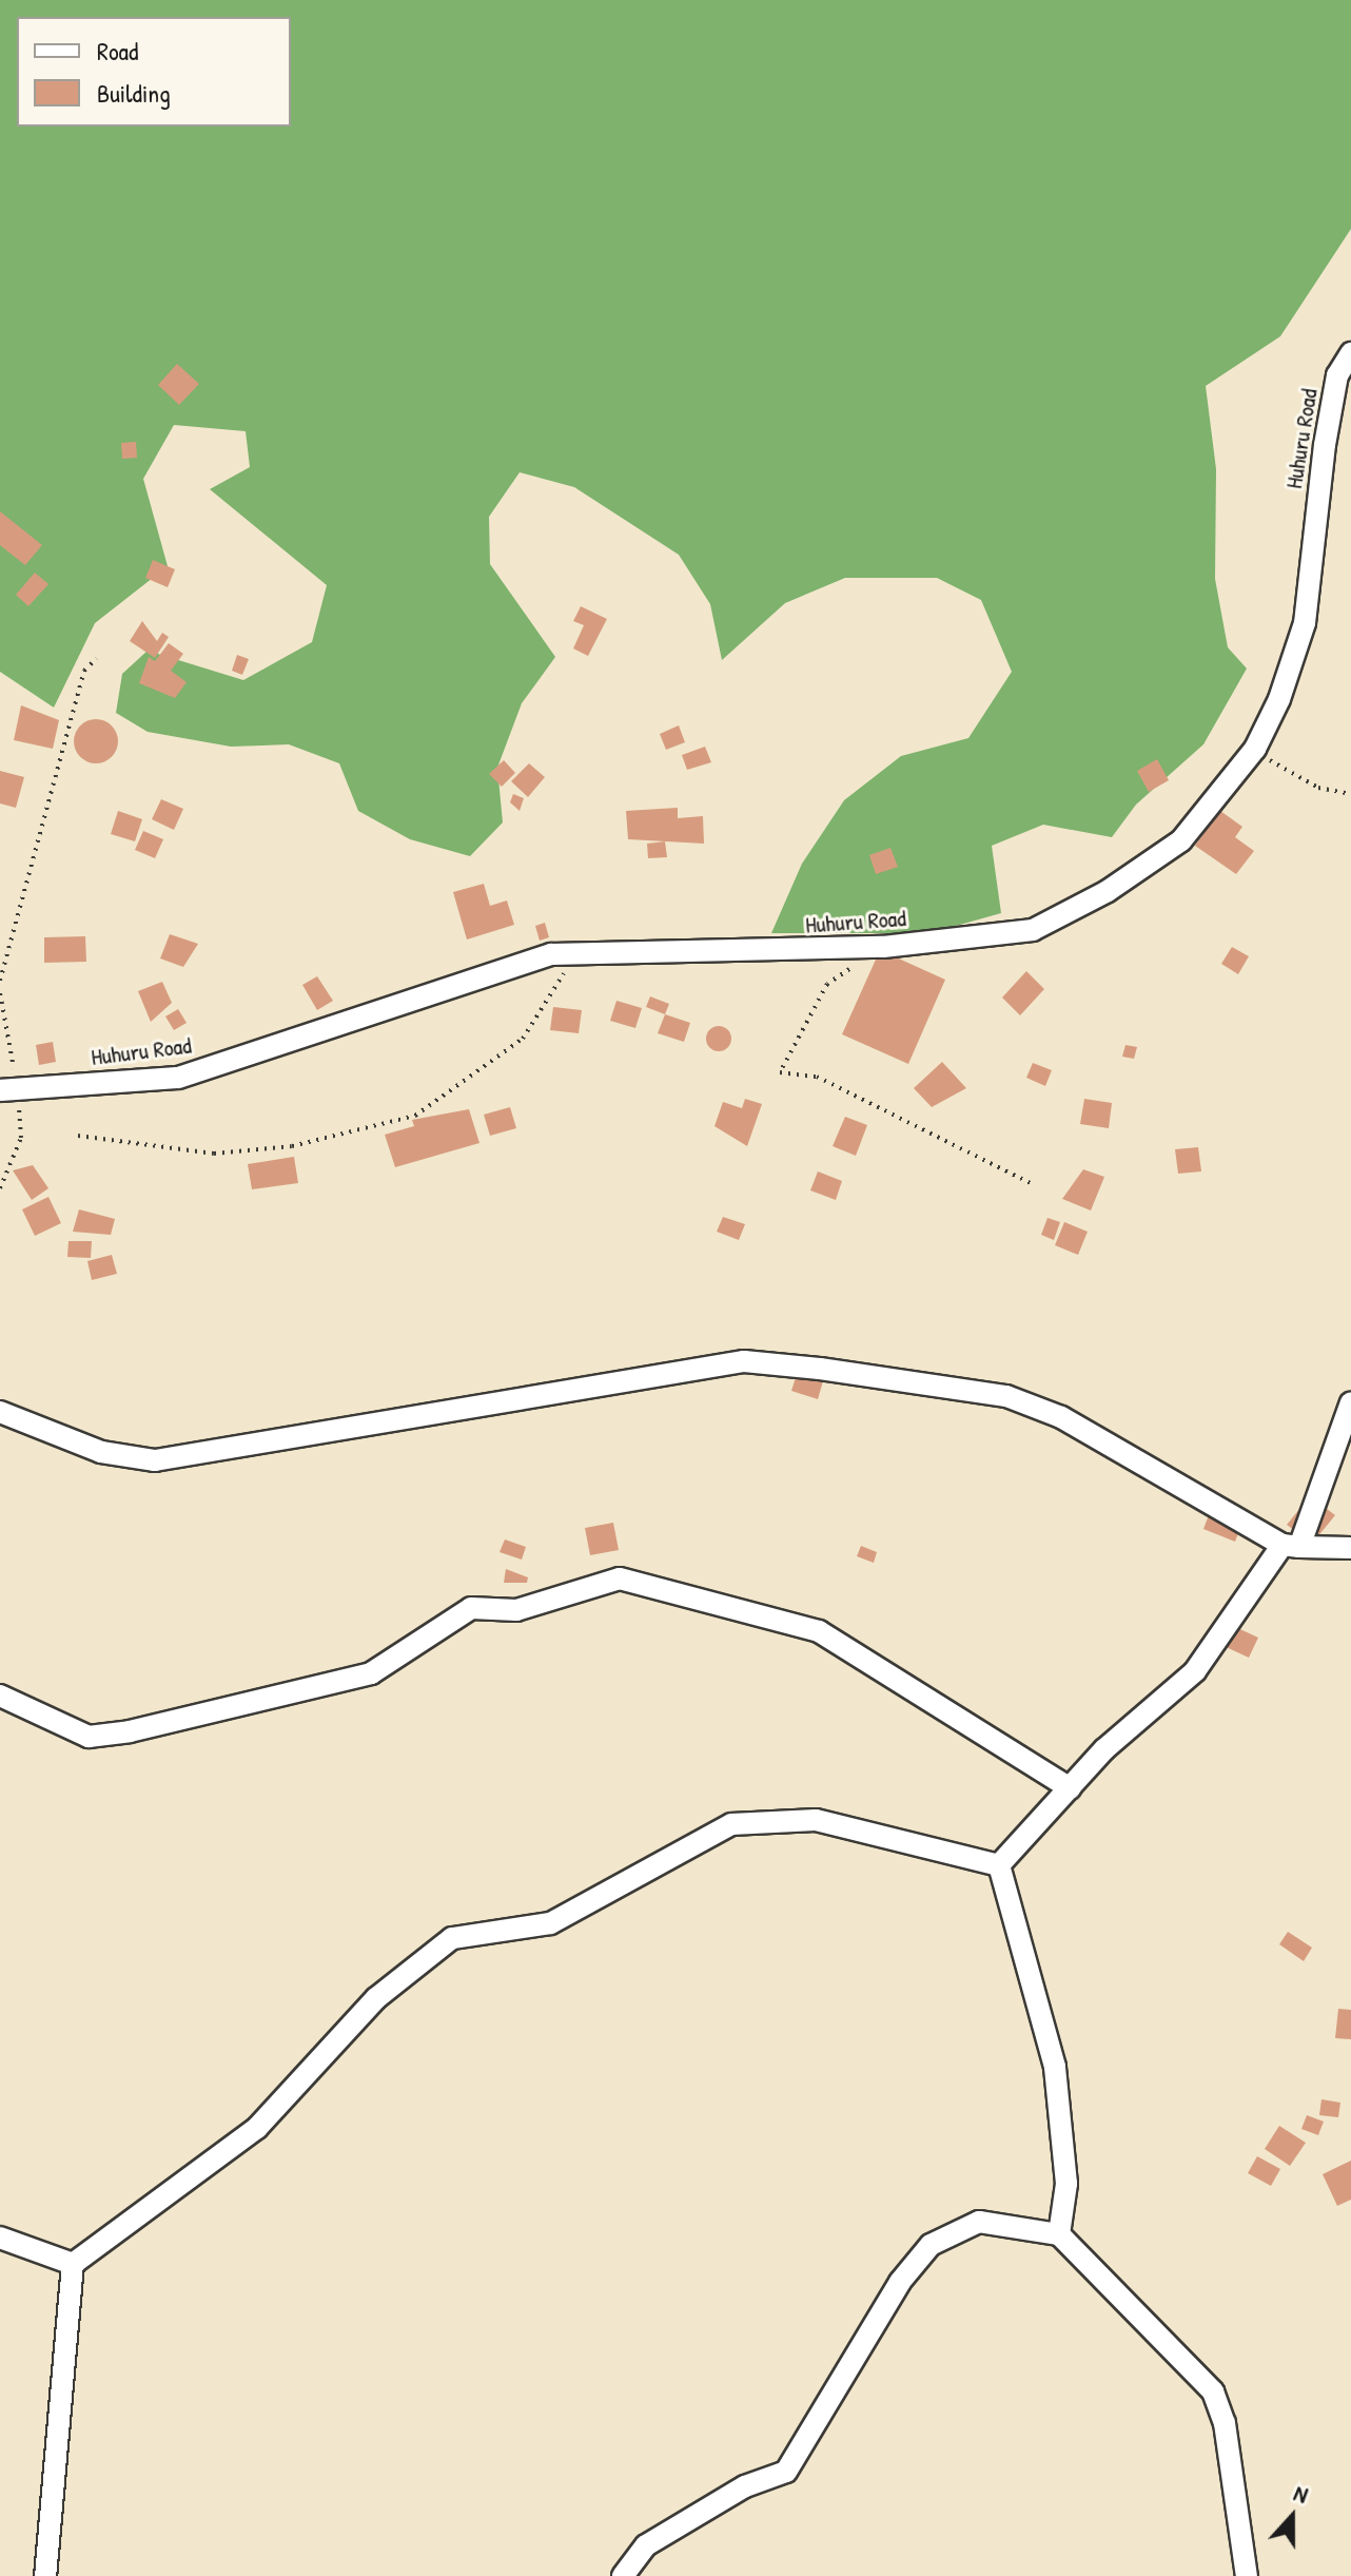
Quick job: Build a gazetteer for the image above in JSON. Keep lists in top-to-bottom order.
{
  "streets": {
    "street": ["Huhuru Road"]
  },
  "legend": ["Road", "Building"],
  "north": "top"
}
